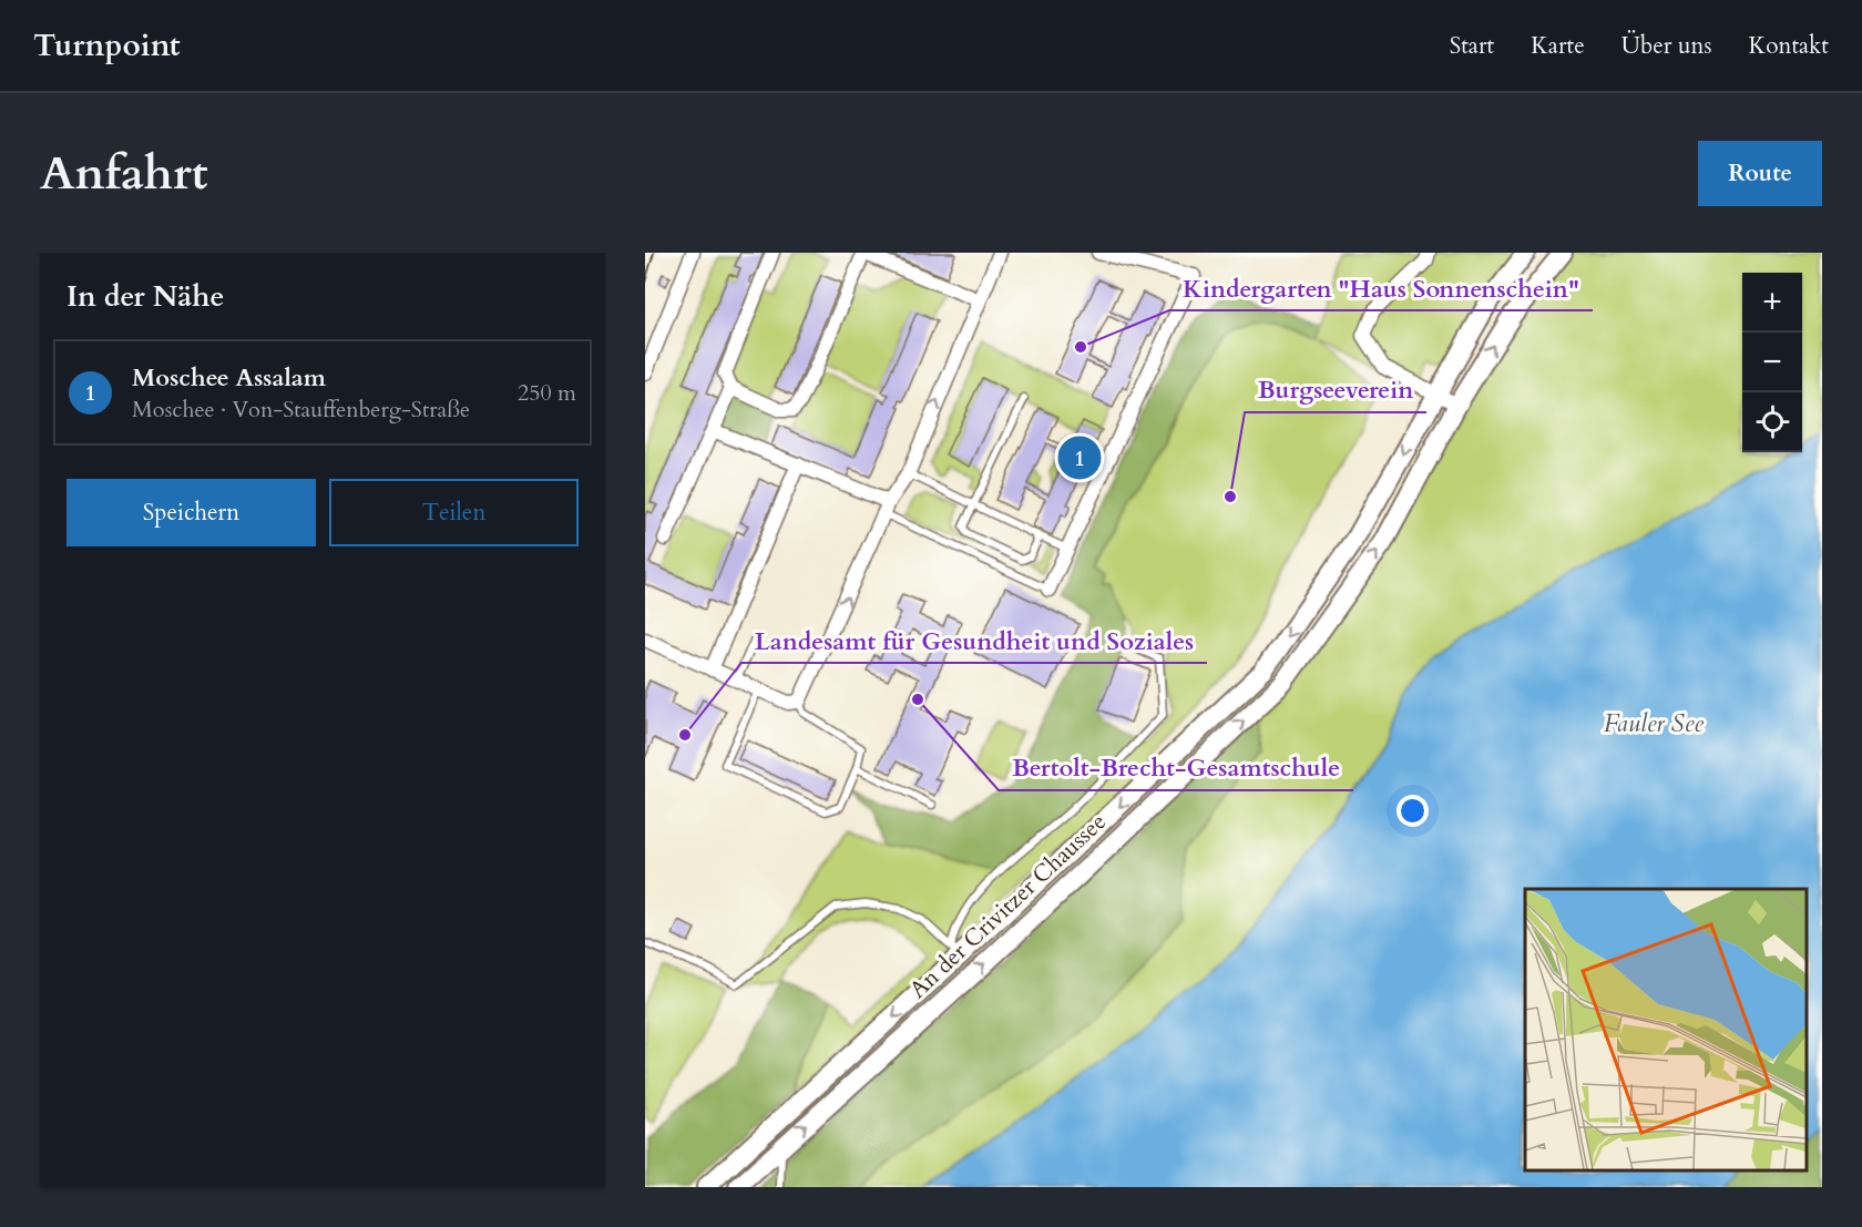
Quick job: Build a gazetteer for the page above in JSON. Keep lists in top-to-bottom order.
{
  "streets": {
    "street": ["An der Crivitzer Chaussee"]
  },
  "water": ["Fauler See"],
  "places": [
    "Kindergarten \"Haus Sonnenschein\"",
    "Burgseeverein",
    "Bertolt-Brecht-Gesamtschule",
    "Landesamt für Gesundheit und Soziales"
  ],
  "page": {
    "header": "Turnpoint",
    "nav": [
      "Start",
      "Karte",
      "Über uns",
      "Kontakt"
    ],
    "buttons": [
      "Route",
      ["Speichern", "Teilen"]
    ],
    "title": "Anfahrt",
    "heading": "In der Nähe",
    "map_buttons": ["+", "−"],
    "list": [
      {
        "mark": "1",
        "name": "Moschee Assalam",
        "note": "Moschee · Von-Stauffenberg-Straße",
        "value": "250 m"
      }
    ],
    "pins": "1"
  }
}
